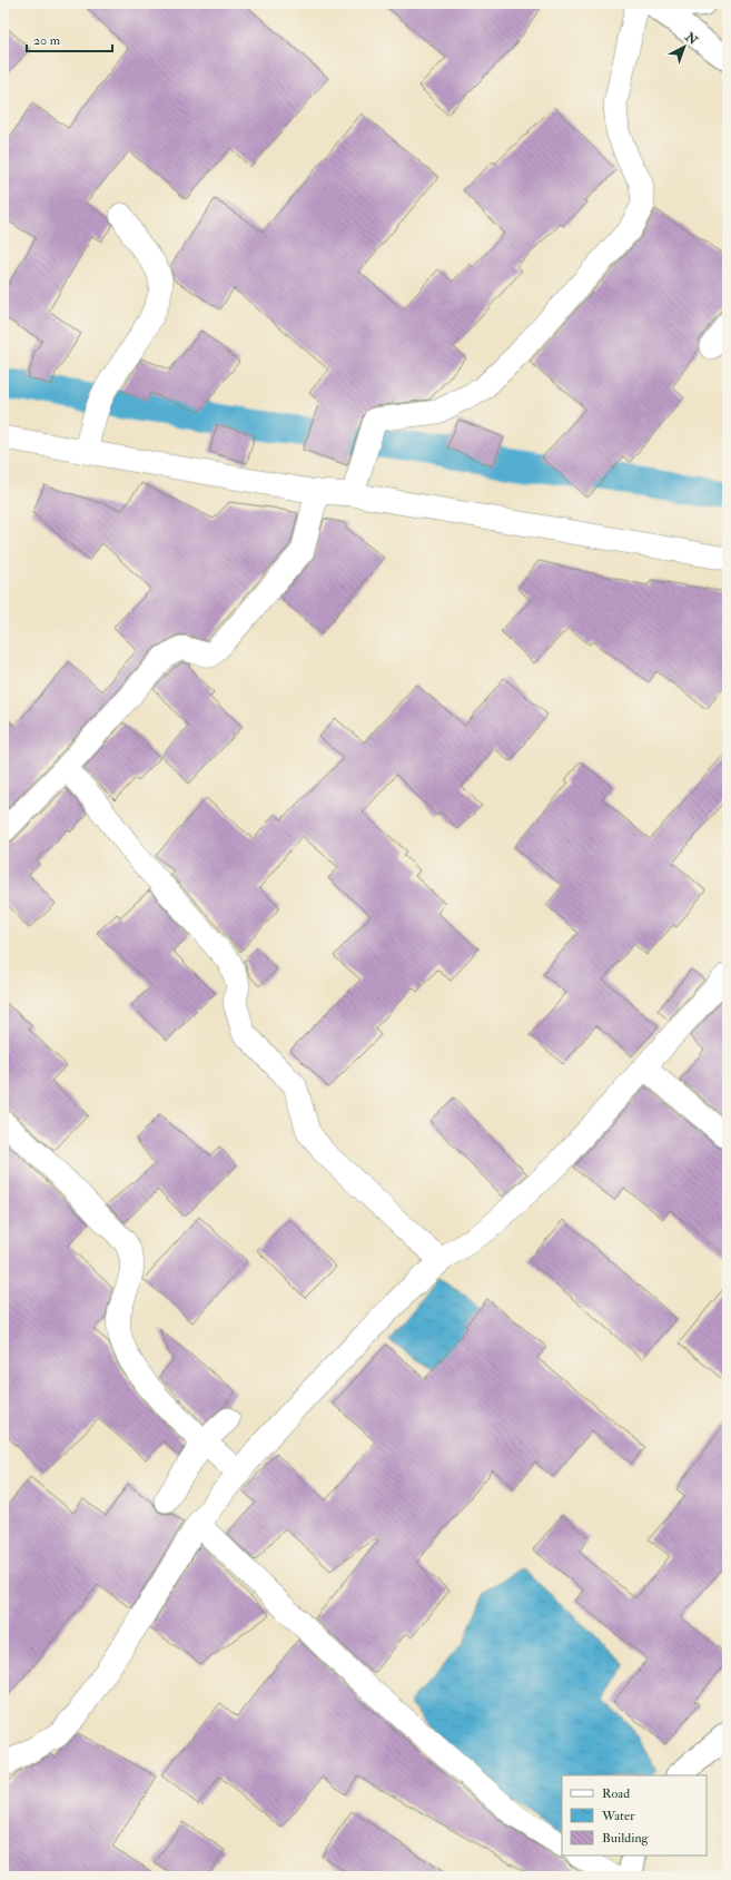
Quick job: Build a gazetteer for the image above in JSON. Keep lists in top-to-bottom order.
{
  "legend": ["Road", "Water", "Building"],
  "scale_bar": "20 m",
  "north": "top right"
}
